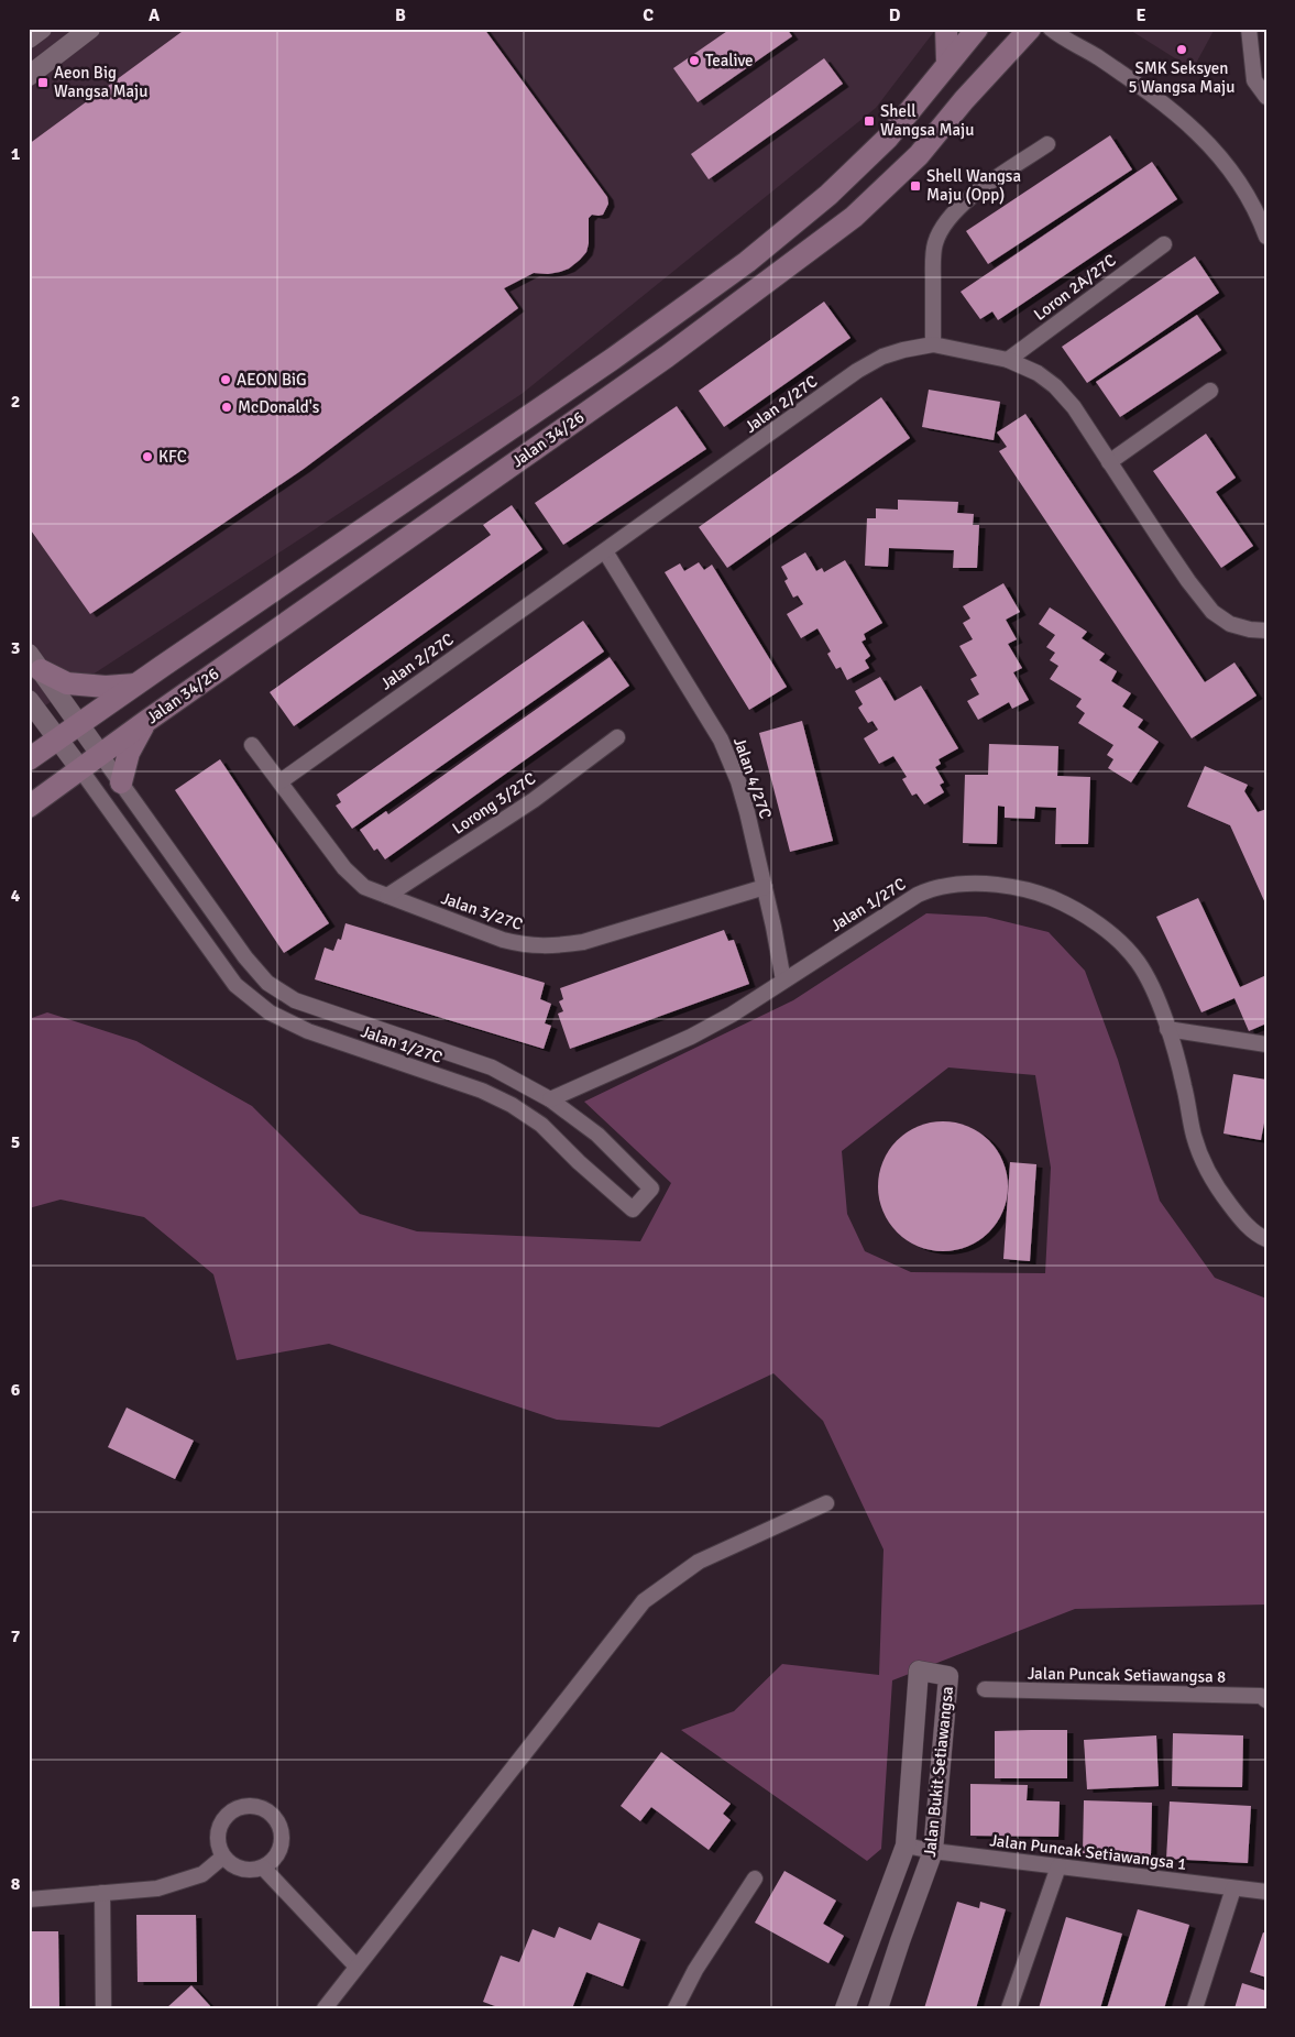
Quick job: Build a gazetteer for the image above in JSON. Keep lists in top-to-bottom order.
{
  "streets": {
    "main road": ["Jalan 34/26"],
    "street": [
      "Loron 2A/27C",
      "Jalan 2/27C",
      "Jalan 4/27C",
      "Lorong 3/27C",
      "Jalan 1/27C",
      "Jalan 3/27C",
      "Jalan Puncak Setiawangsa 8",
      "Jalan Bukit Setiawangsa",
      "Jalan Puncak Setiawangsa 1"
    ]
  },
  "crossings": [
    ["Loron 2A/27C", "Jalan 2/27C"],
    ["Jalan 2/27C", "Jalan 4/27C"],
    ["Jalan 2/27C", "Jalan 3/27C"],
    ["Jalan 34/26", "Jalan 1/27C"],
    ["Jalan 4/27C", "Jalan 1/27C"],
    ["Jalan 4/27C", "Jalan 3/27C"],
    ["Lorong 3/27C", "Jalan 3/27C"],
    ["Jalan Bukit Setiawangsa", "Jalan Puncak Setiawangsa 1"]
  ],
  "places": {
    "other": [
      "SMK Seksyen 5 Wangsa Maju",
      "Tealive",
      "AEON BiG",
      "McDonald's",
      "KFC"
    ],
    "transit": ["Aeon Big Wangsa Maju", "Shell Wangsa Maju", "Shell Wangsa Maju (Opp)"]
  },
  "grid": {
    "columns": [
      "A",
      "B",
      "C",
      "D",
      "E"
    ],
    "rows": [
      "1",
      "2",
      "3",
      "4",
      "5",
      "6",
      "7",
      "8"
    ]
  }
}
